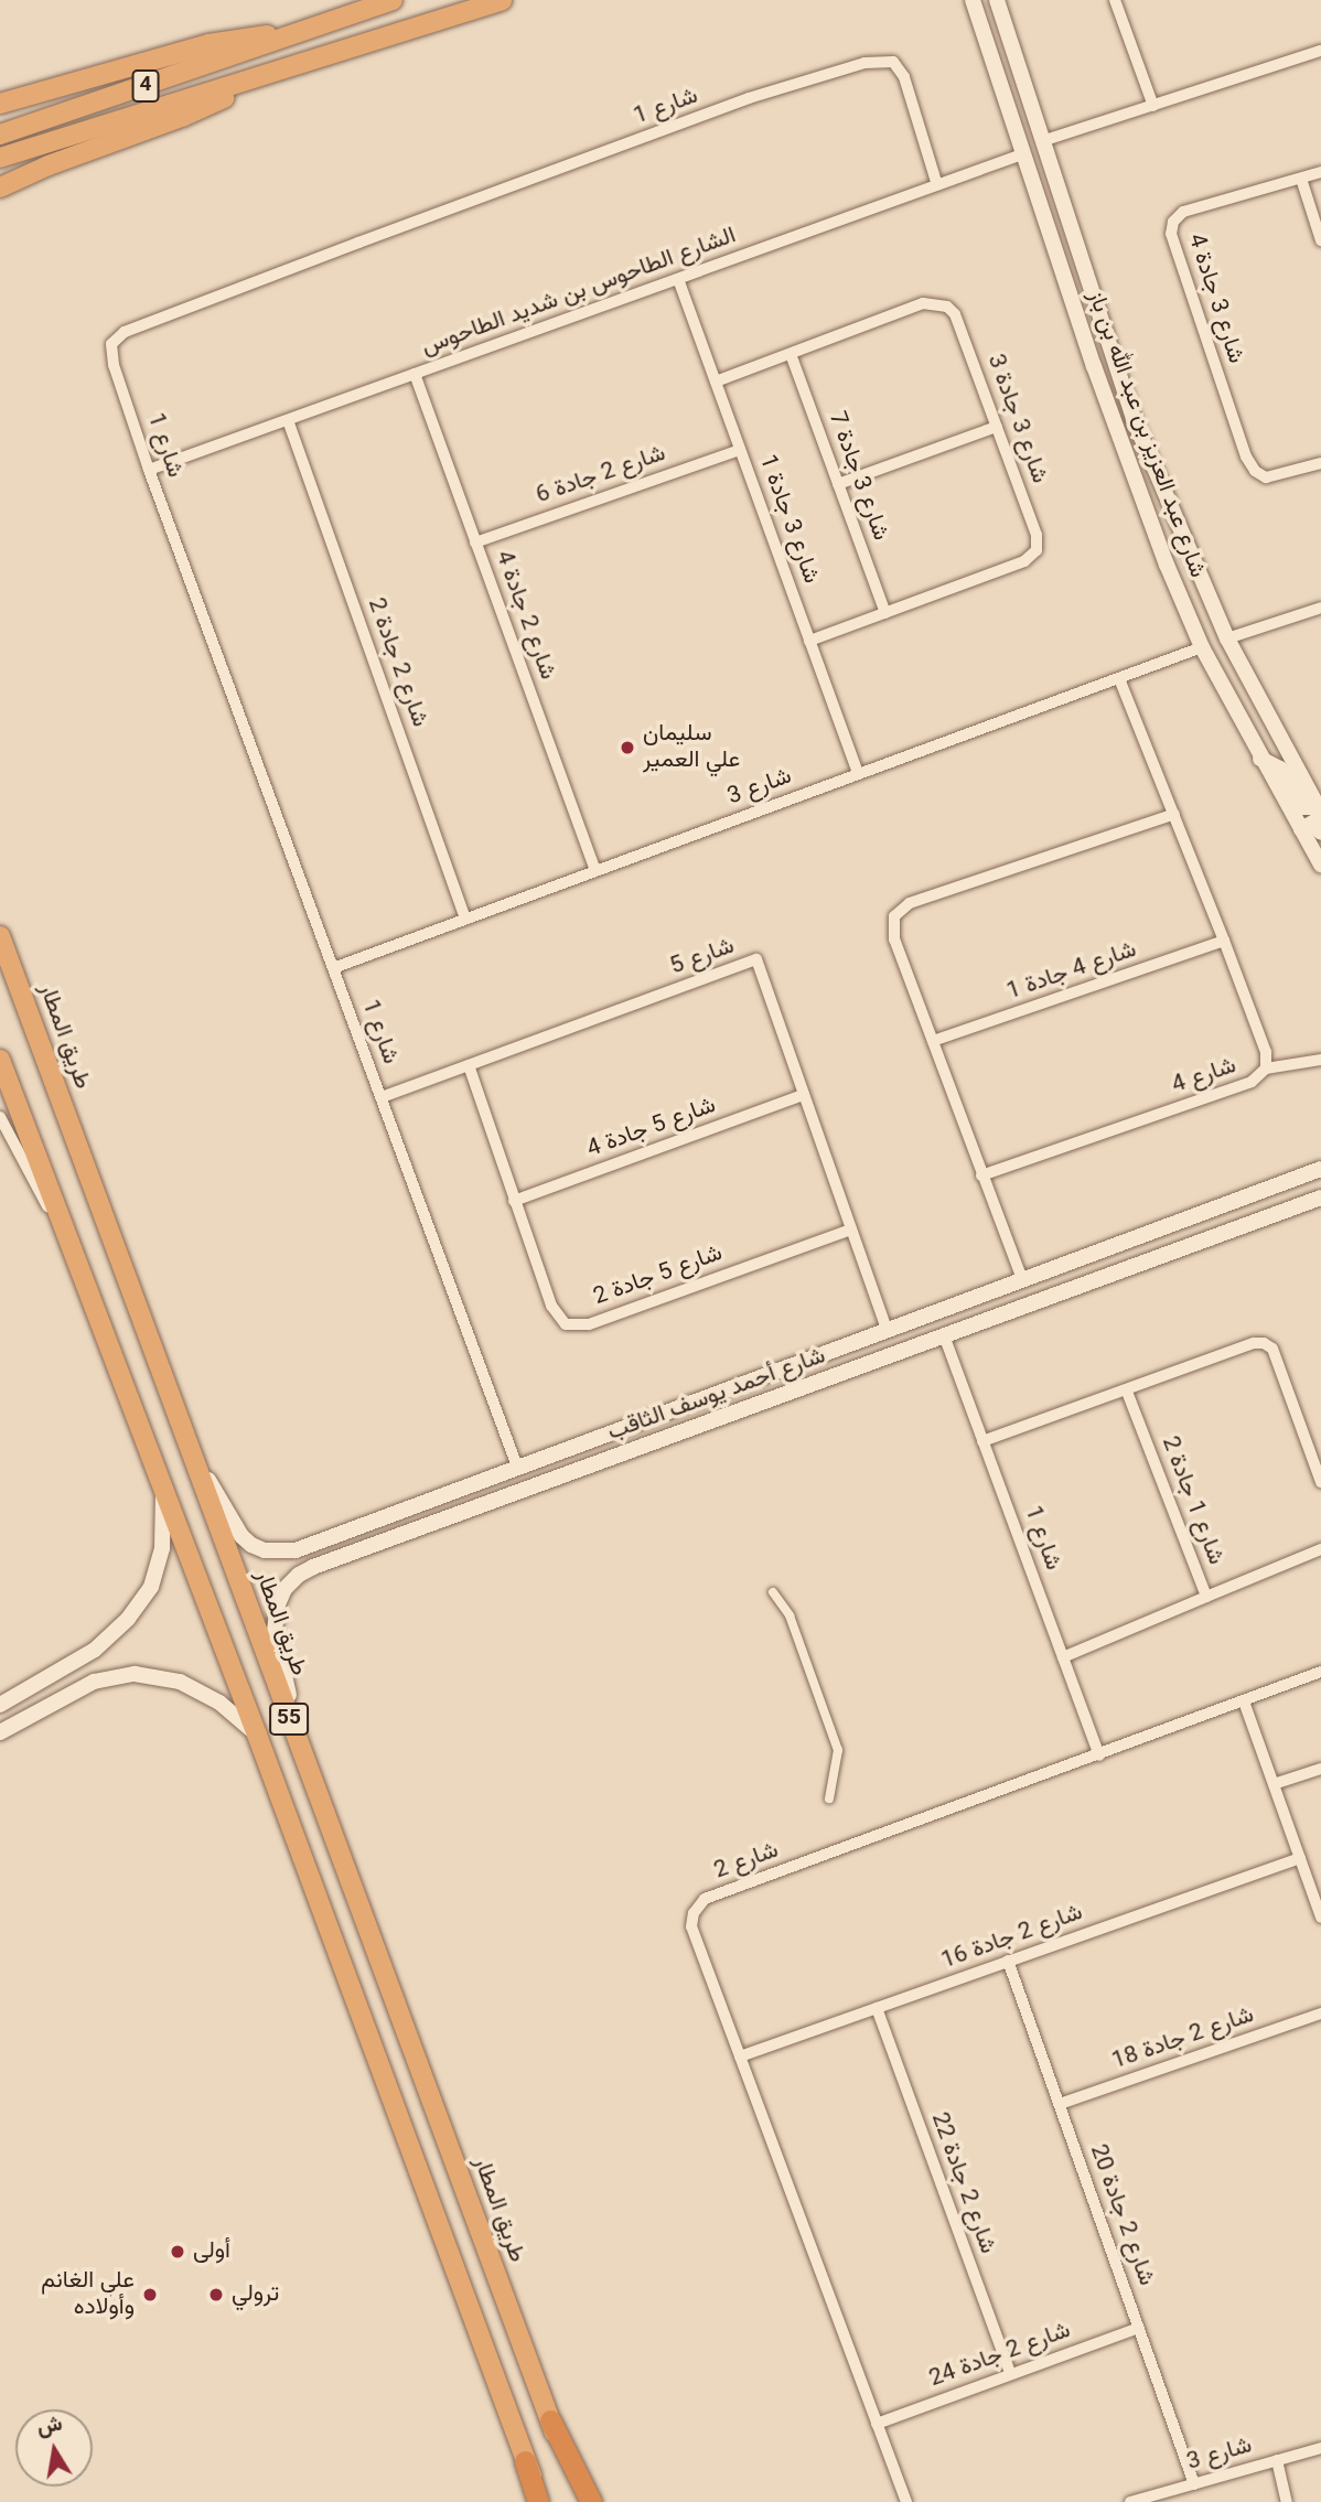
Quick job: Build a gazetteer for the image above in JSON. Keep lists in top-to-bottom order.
{
  "streets": {
    "highway": ["4", "طريق المطار", "55"],
    "street": [
      "شارع 1",
      "الشارع الطاحوس بن شديد الطاحوس",
      "شارع 3 جادة 4",
      "شارع 3 جادة 3",
      "شارع عبد العزيز بن عبد الله بن باز",
      "شارع 2 جادة 6",
      "شارع 3 جادة 7",
      "شارع 3 جادة 1",
      "شارع 2 جادة 4",
      "شارع 2 جادة 2",
      "شارع 3",
      "شارع 5",
      "شارع 4 جادة 1",
      "شارع 4",
      "شارع 5 جادة 4",
      "شارع 5 جادة 2",
      "شارع أحمد يوسف الثاقب",
      "شارع 1 جادة 2",
      "شارع 2",
      "شارع 2 جادة 16",
      "شارع 2 جادة 18",
      "شارع 2 جادة 22",
      "شارع 2 جادة 20",
      "شارع 2 جادة 24"
    ]
  },
  "crossings": [
    ["شارع 1", "الشارع الطاحوس بن شديد الطاحوس"],
    ["شارع 1", "شارع 3"],
    ["شارع 1", "شارع 5"],
    ["شارع 1", "شارع أحمد يوسف الثاقب"],
    ["شارع 1", "شارع 2"],
    ["الشارع الطاحوس بن شديد الطاحوس", "شارع عبد العزيز بن عبد الله بن باز"],
    ["الشارع الطاحوس بن شديد الطاحوس", "شارع 3 جادة 1"],
    ["الشارع الطاحوس بن شديد الطاحوس", "شارع 2 جادة 4"],
    ["الشارع الطاحوس بن شديد الطاحوس", "شارع 2 جادة 2"],
    ["شارع 3 جادة 3", "شارع 3 جادة 7"],
    ["شارع 3 جادة 3", "شارع 3 جادة 1"],
    ["شارع عبد العزيز بن عبد الله بن باز", "شارع 3"],
    ["شارع 2 جادة 6", "شارع 3 جادة 1"],
    ["شارع 2 جادة 6", "شارع 2 جادة 4"],
    ["شارع 3 جادة 1", "شارع 3"],
    ["شارع 2 جادة 4", "شارع 3"],
    ["شارع 2 جادة 2", "شارع 3"],
    ["شارع 3", "شارع 4"],
    ["شارع 3", "شارع 2 جادة 20"],
    ["شارع 5", "شارع 5 جادة 4"],
    ["شارع 5", "شارع 5 جادة 2"],
    ["شارع 5", "شارع أحمد يوسف الثاقب"],
    ["شارع 4 جادة 1", "شارع 4"],
    ["طريق المطار", "شارع أحمد يوسف الثاقب"],
    ["شارع 5 جادة 4", "شارع 5 جادة 2"],
    ["شارع 2", "شارع 2 جادة 16"],
    ["شارع 2", "شارع 2 جادة 24"],
    ["شارع 2 جادة 16", "شارع 2 جادة 22"],
    ["شارع 2 جادة 16", "شارع 2 جادة 20"],
    ["شارع 2 جادة 18", "شارع 2 جادة 20"],
    ["شارع 2 جادة 22", "شارع 2 جادة 24"],
    ["شارع 2 جادة 20", "شارع 2 جادة 24"]
  ],
  "places": [
    "سليمان علي العمير",
    "أولى",
    "علي الغانم وأولاده",
    "ترولي"
  ],
  "north": "top"
}
